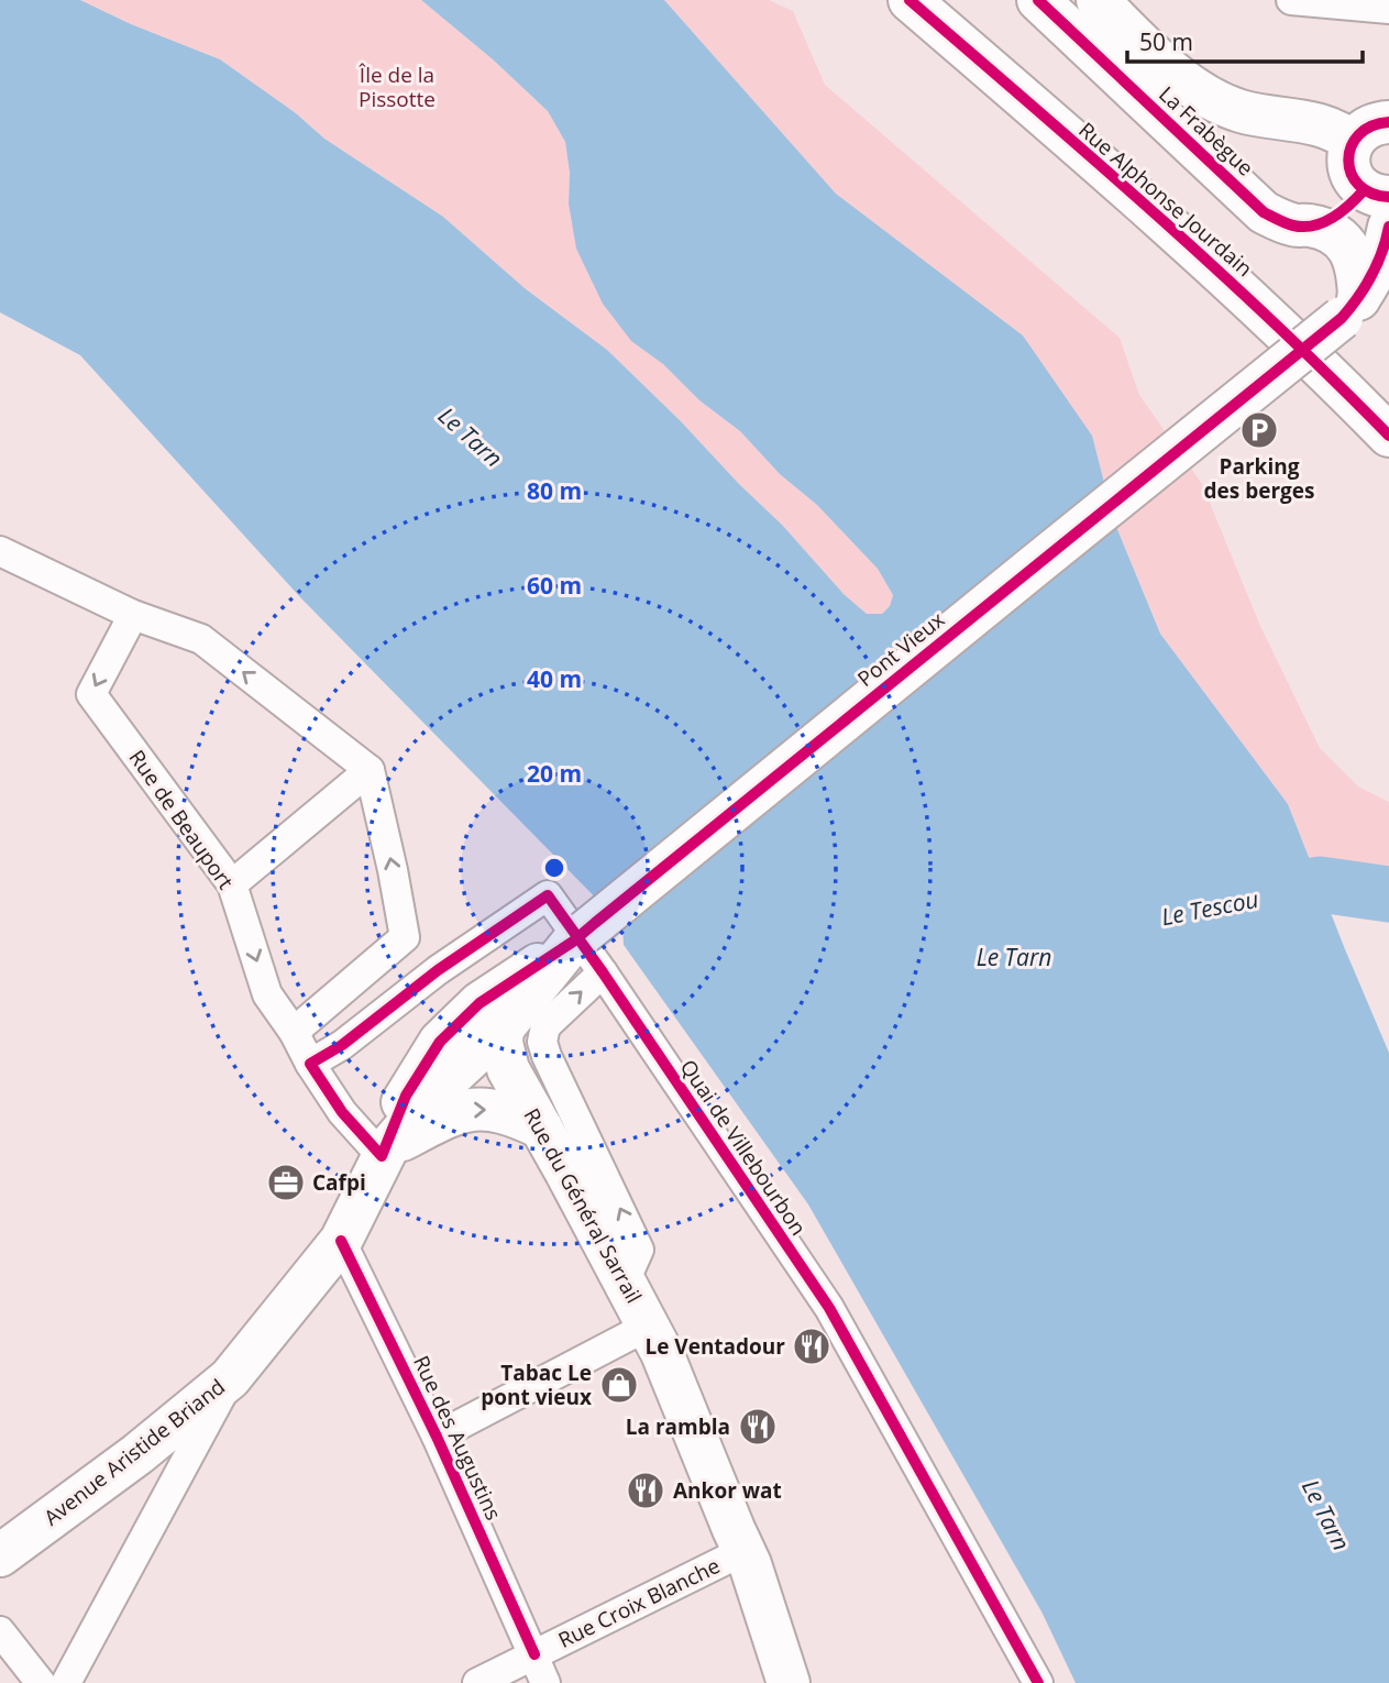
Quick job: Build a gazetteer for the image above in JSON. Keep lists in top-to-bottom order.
{
  "streets": {
    "main road": [
      "La Frabègue",
      "Rue Alphonse Jourdain",
      "Pont Vieux",
      "Rue du Général Sarrail",
      "Avenue Aristide Briand"
    ],
    "street": [
      "Rue de Beauport",
      "Quai de Villebourbon",
      "Rue des Augustins",
      "Rue Croix Blanche"
    ]
  },
  "crossings": [
    ["La Frabègue", "Pont Vieux"],
    ["Pont Vieux", "Rue de Beauport"],
    ["Pont Vieux", "Rue du Général Sarrail"],
    ["Pont Vieux", "Avenue Aristide Briand"],
    ["Rue de Beauport", "Quai de Villebourbon"],
    ["Rue de Beauport", "Avenue Aristide Briand"],
    ["Rue du Général Sarrail", "Rue Croix Blanche"],
    ["Rue des Augustins", "Avenue Aristide Briand"],
    ["Rue des Augustins", "Rue Croix Blanche"]
  ],
  "one_way": ["Rue de Beauport"],
  "water": ["Le Tarn", "Le Tescou"],
  "parks": ["Île de la Pissotte"],
  "places": {
    "parking": ["Parking des berges"],
    "office": ["Cafpi"],
    "restaurant": ["Le Ventadour", "La rambla", "Ankor wat"],
    "shop": ["Tabac Le pont vieux"]
  },
  "scale_bar": "50 m",
  "rings": [
    "80 m",
    "60 m",
    "40 m",
    "20 m"
  ]
}
